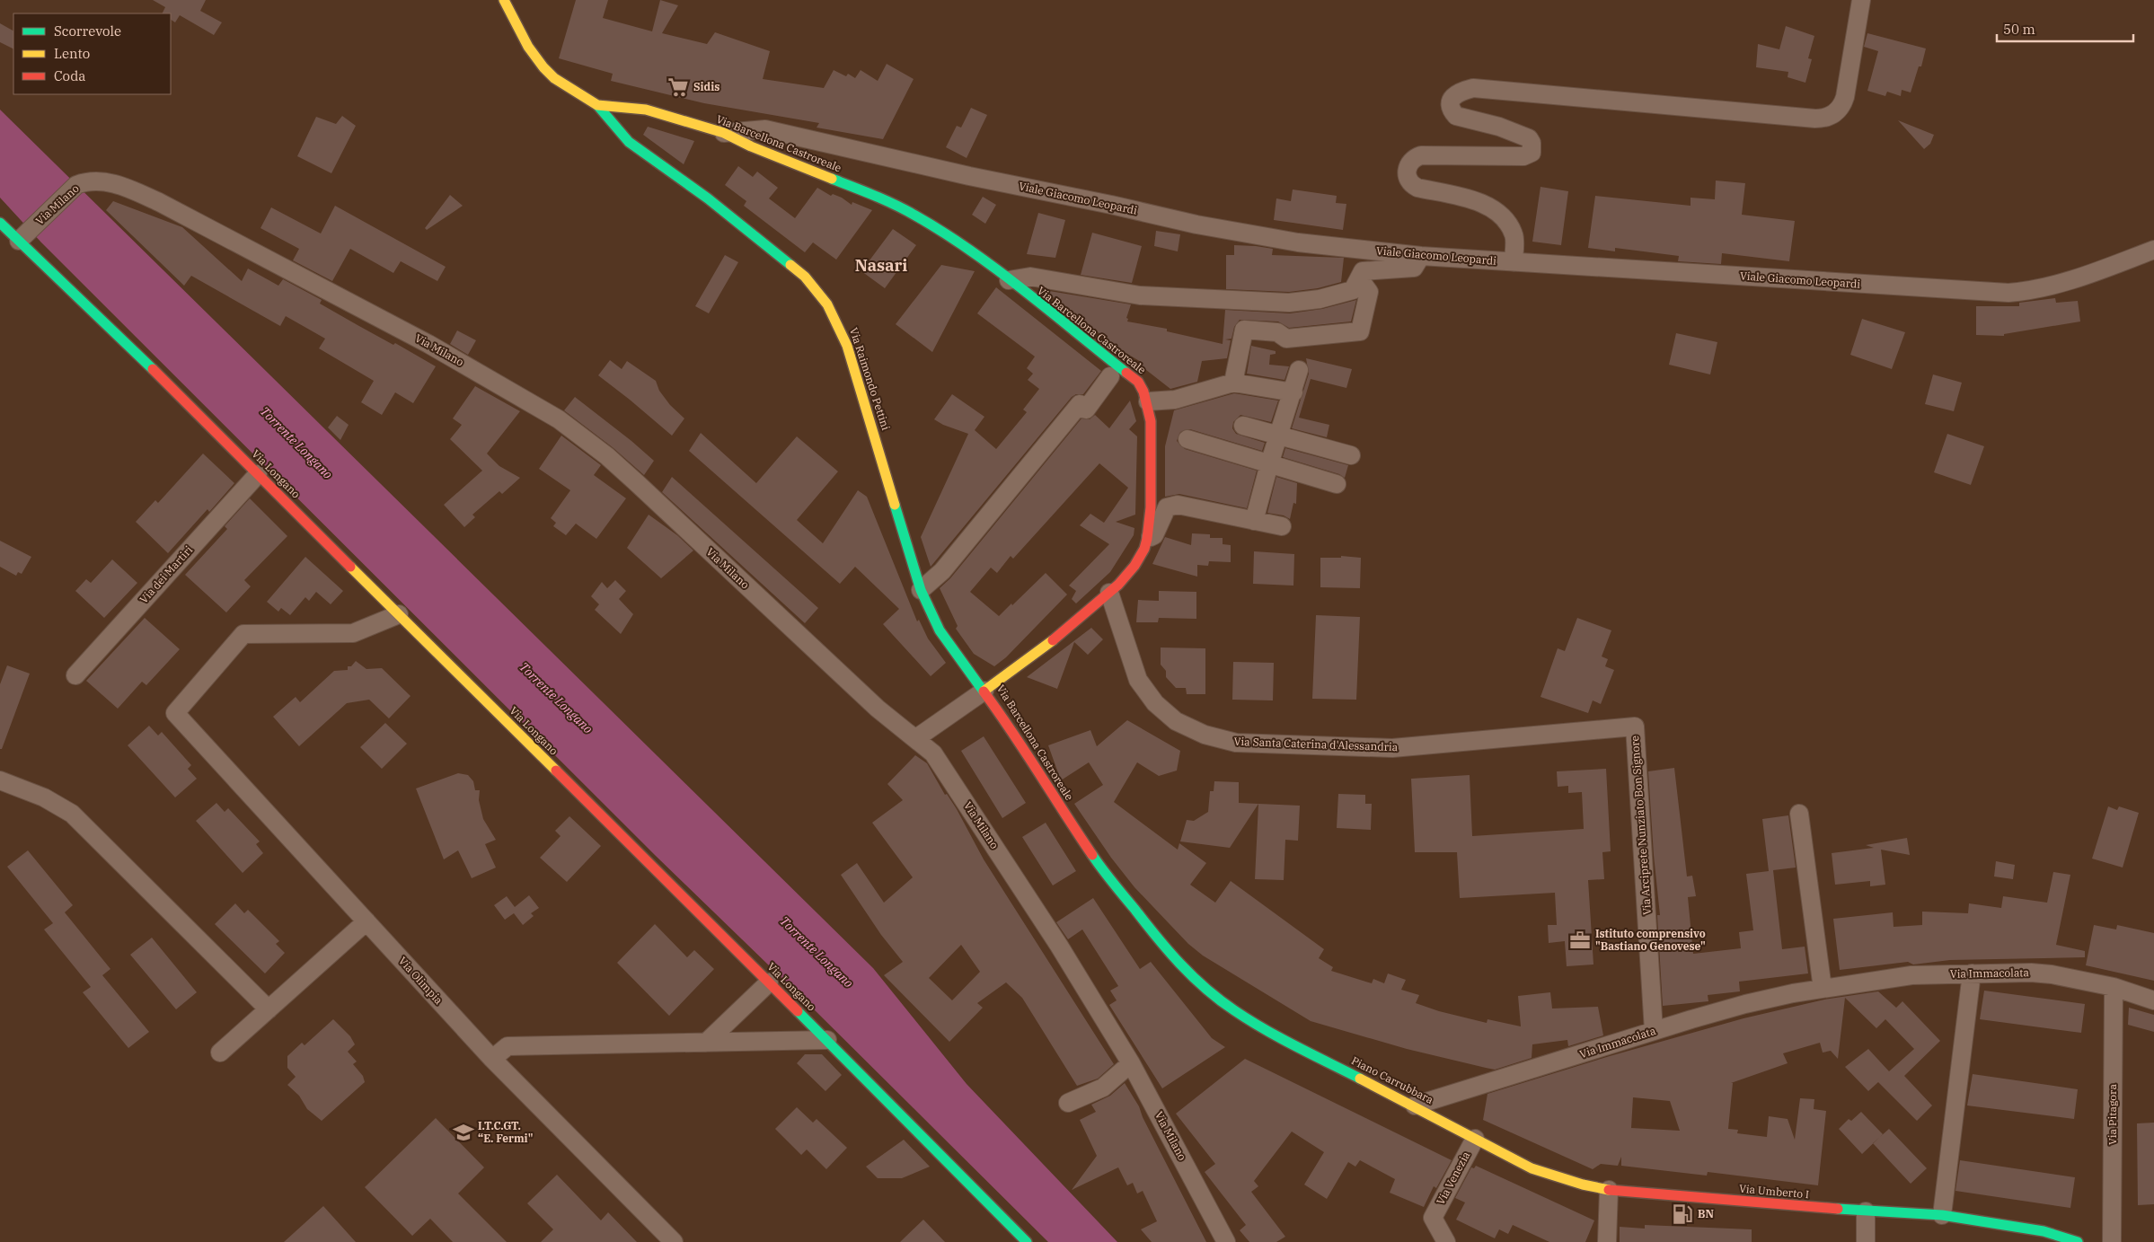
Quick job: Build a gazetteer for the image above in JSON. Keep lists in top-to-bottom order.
{
  "streets": {
    "street": [
      "Via Barcellona Castroreale",
      "Viale Giacomo Leopardi",
      "Via Milano",
      "Via Raimondo Pettini",
      "Via Longano",
      "Via dei Martiri",
      "Via Santa Caterina d'Alessandria",
      "Via Arciprete Nunziato Bon Signore",
      "Via Immacolata",
      "Via Olimpia",
      "Piano Carrubbara",
      "Via Pitagora",
      "Via Venezia",
      "Via Umberto I"
    ]
  },
  "crossings": [
    ["Via Barcellona Castroreale", "Viale Giacomo Leopardi"],
    ["Via Barcellona Castroreale", "Via Raimondo Pettini"],
    ["Via Barcellona Castroreale", "Via Santa Caterina d'Alessandria"],
    ["Via Barcellona Castroreale", "Piano Carrubbara"],
    ["Via Milano", "Via Longano"],
    ["Via Longano", "Via dei Martiri"],
    ["Via Longano", "Via Olimpia"],
    ["Via Santa Caterina d'Alessandria", "Via Arciprete Nunziato Bon Signore"],
    ["Via Arciprete Nunziato Bon Signore", "Via Immacolata"],
    ["Via Immacolata", "Piano Carrubbara"],
    ["Via Immacolata", "Via Pitagora"],
    ["Piano Carrubbara", "Via Venezia"],
    ["Piano Carrubbara", "Via Umberto I"],
    ["Via Venezia", "Via Umberto I"]
  ],
  "districts": ["Nasari"],
  "water": ["Torrente Longano"],
  "places": {
    "supermarket": ["Sidis"],
    "office": ["Istituto comprensivo \"Bastiano Genovese\""],
    "school or university": ["I.T.C.GT. “E. Fermi\""],
    "fuel station": ["BN"]
  },
  "legend": ["Scorrevole", "Lento", "Coda"],
  "scale_bar": "50 m"
}
